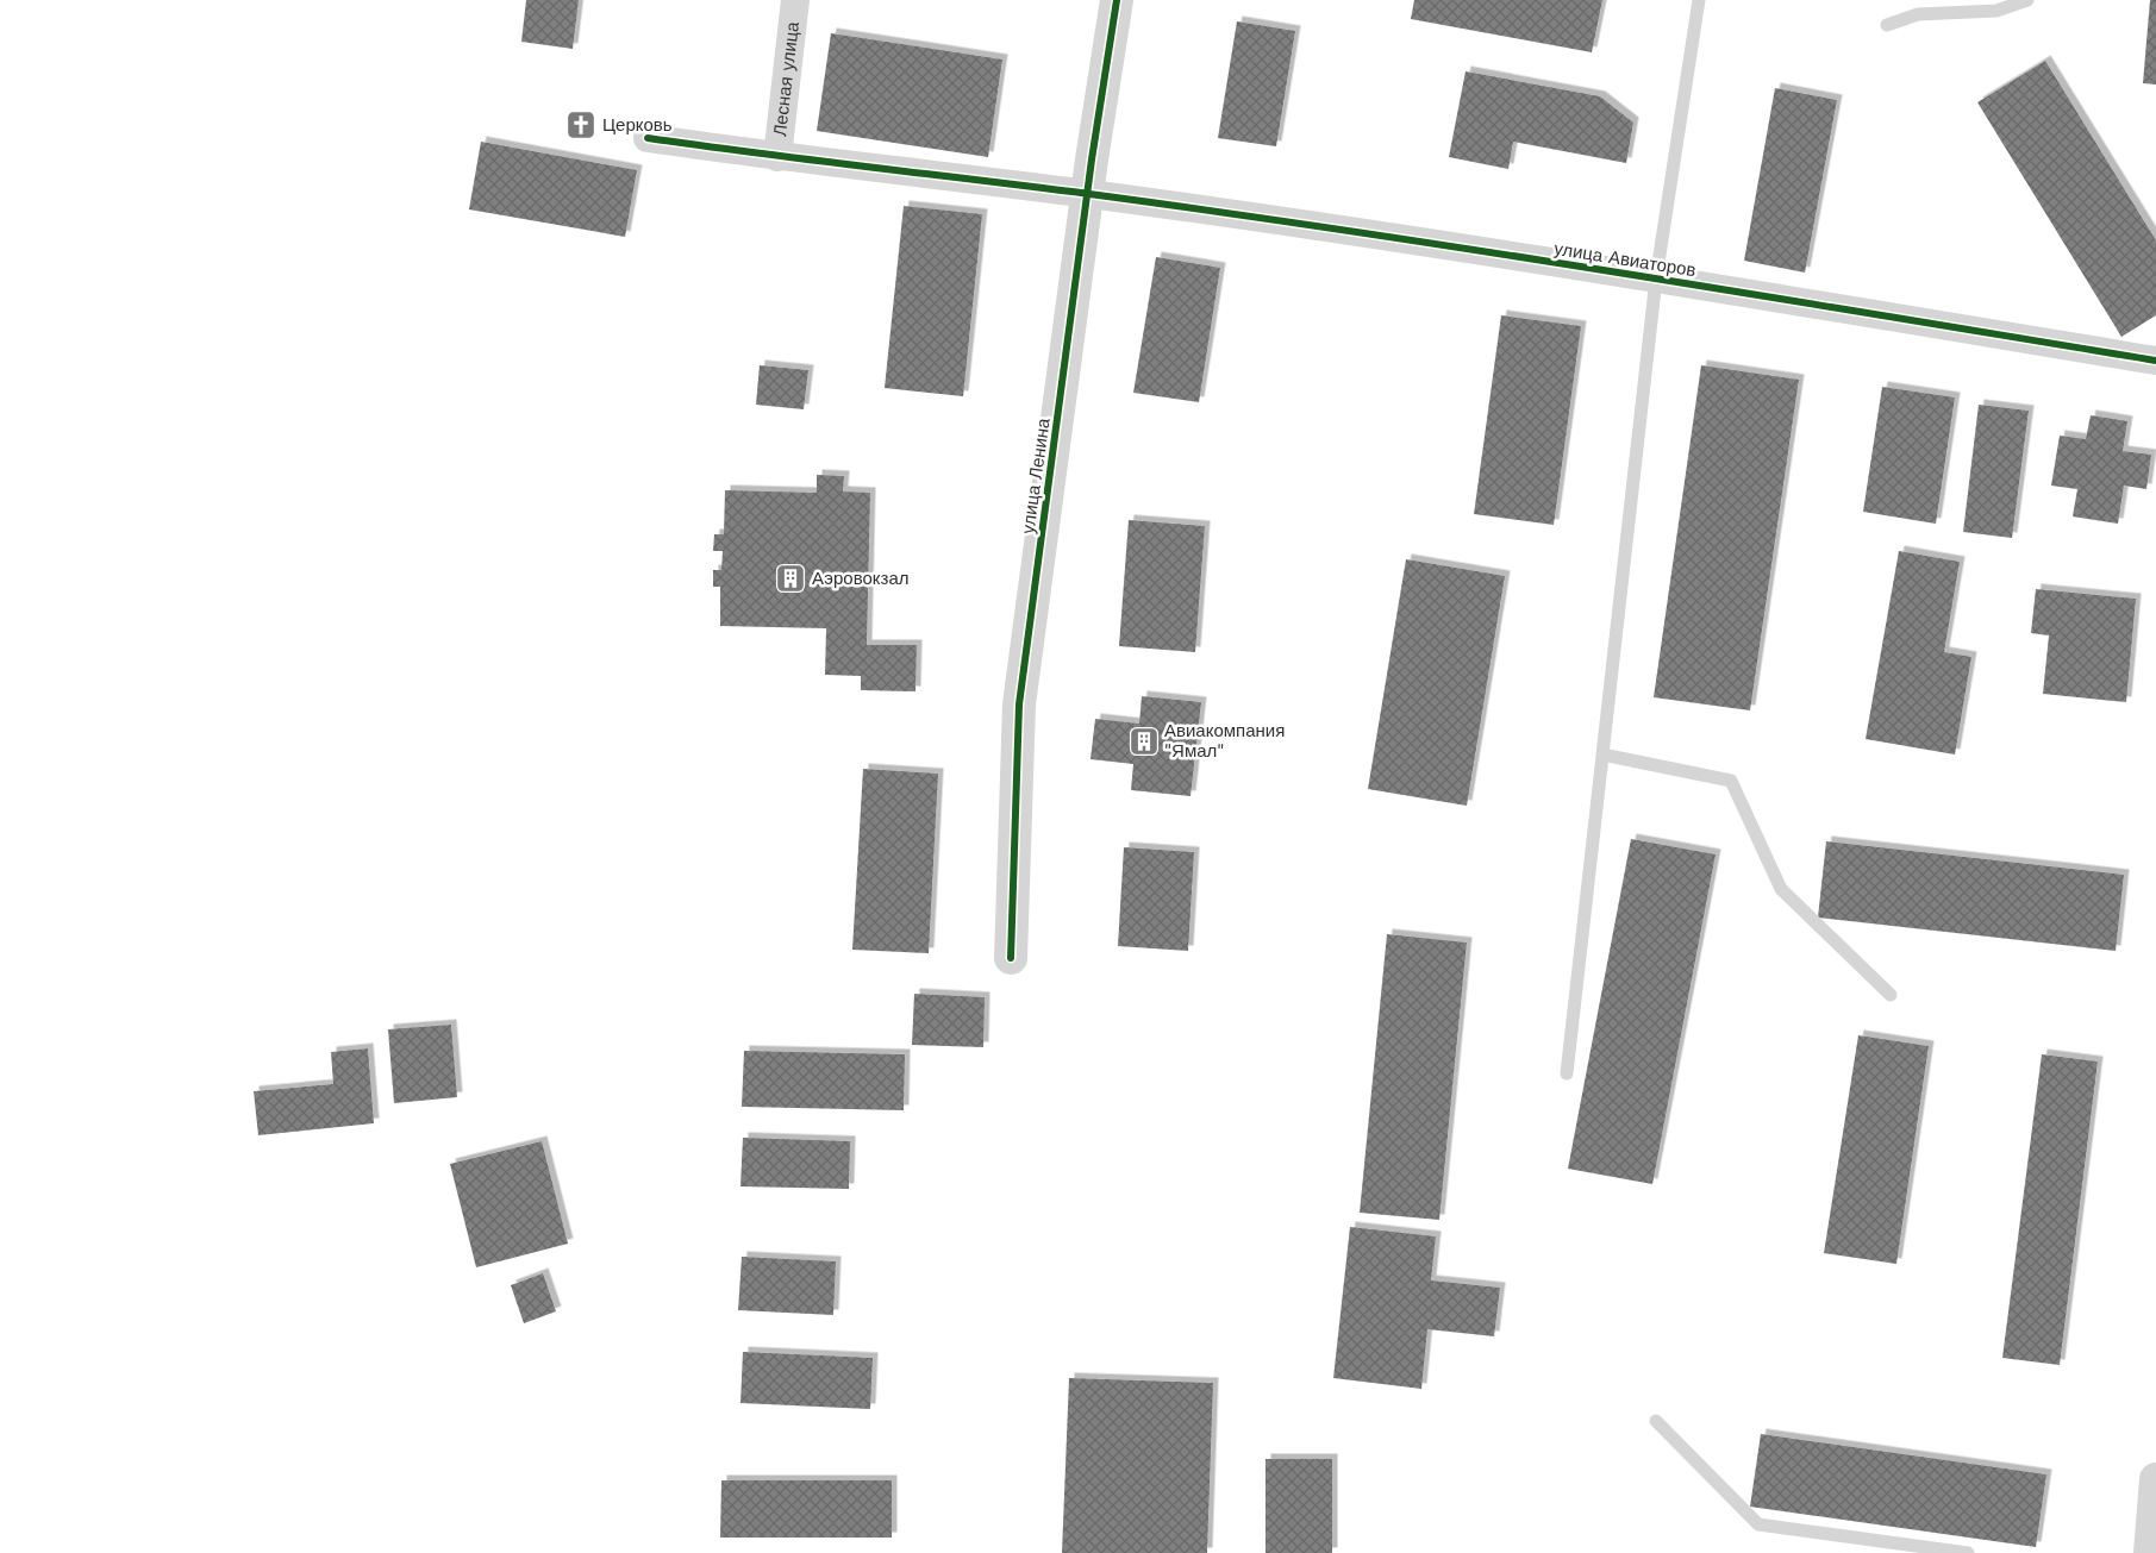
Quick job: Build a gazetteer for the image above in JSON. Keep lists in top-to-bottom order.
{
  "streets": {
    "street": ["Лесная улица", "улица Авиаторов", "улица Ленина"]
  },
  "crossings": [
    ["Лесная улица", "улица Авиаторов"],
    ["улица Авиаторов", "улица Ленина"]
  ],
  "places": {
    "church": ["Церковь"],
    "building": ["Аэровокзал", "Авиакомпания \"Ямал\""]
  }
}
